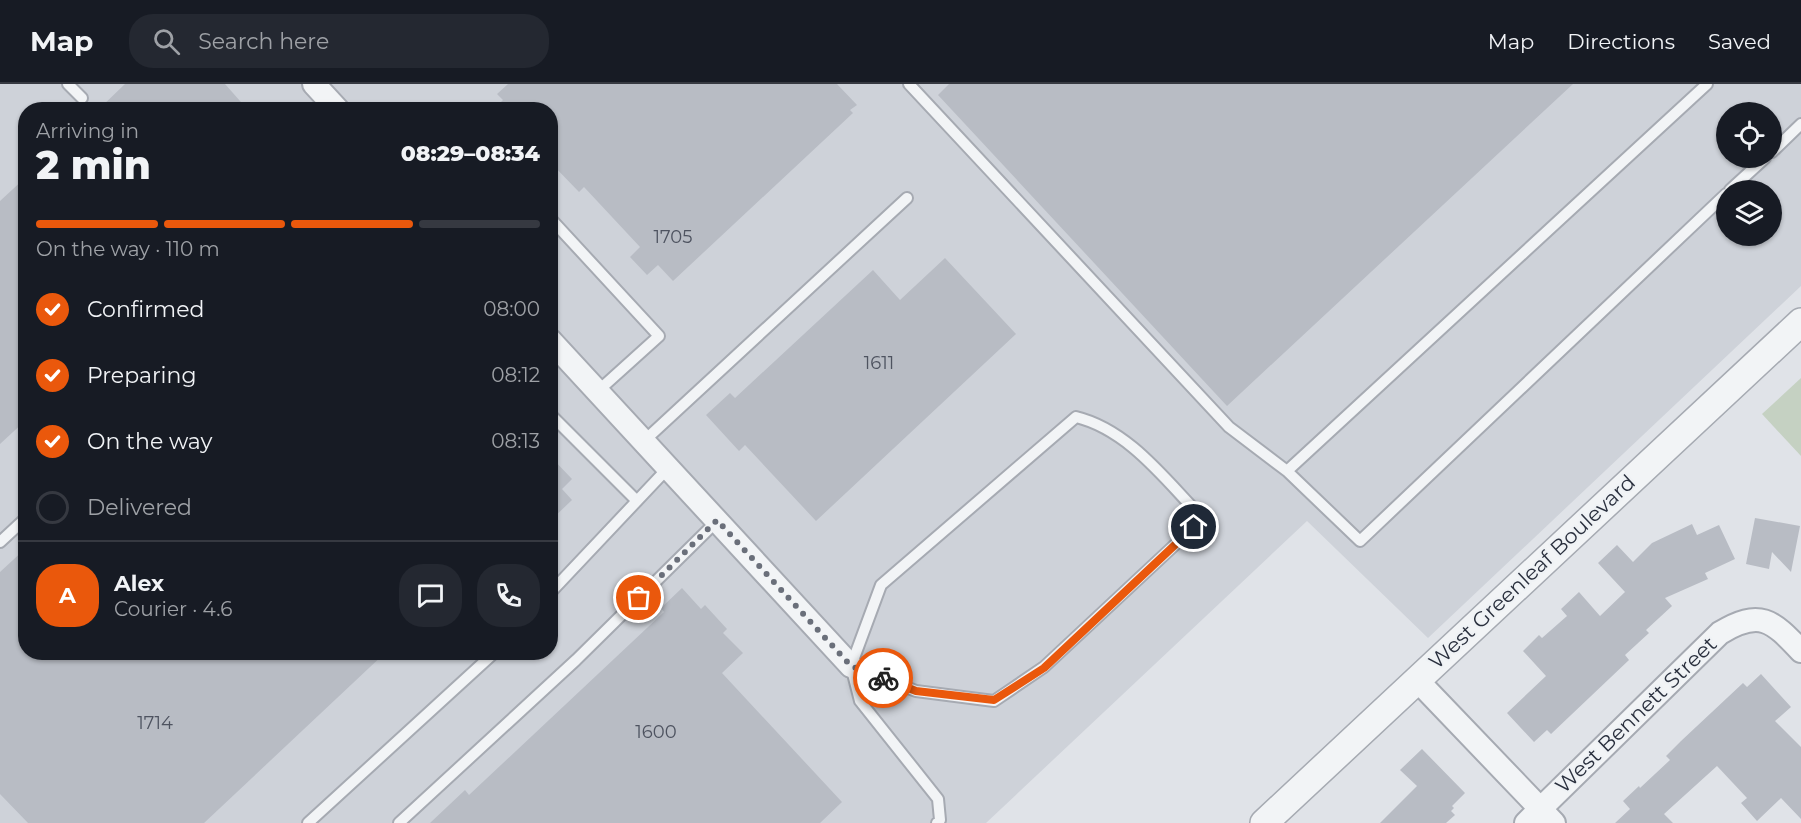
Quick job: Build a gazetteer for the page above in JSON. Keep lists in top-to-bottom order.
{
  "streets": {
    "street": ["West Greenleaf Boulevard", "West Bennett Street"]
  },
  "house_numbers": [
    "1705",
    "1611",
    "1714",
    "1600"
  ],
  "page": {
    "header": "Map",
    "search": "Search here",
    "nav": ["Map", "Directions", "Saved"],
    "heading": ["2 min", "Arriving in", "08:29–08:34"],
    "panel": ["Alex", "Courier · 4.6"],
    "bar": "On the way · 110 m",
    "list": [
      ["Confirmed", "08:00"],
      ["Preparing", "08:12"],
      ["On the way", "08:13"],
      "Delivered"
    ],
    "round": "A"
  }
}
